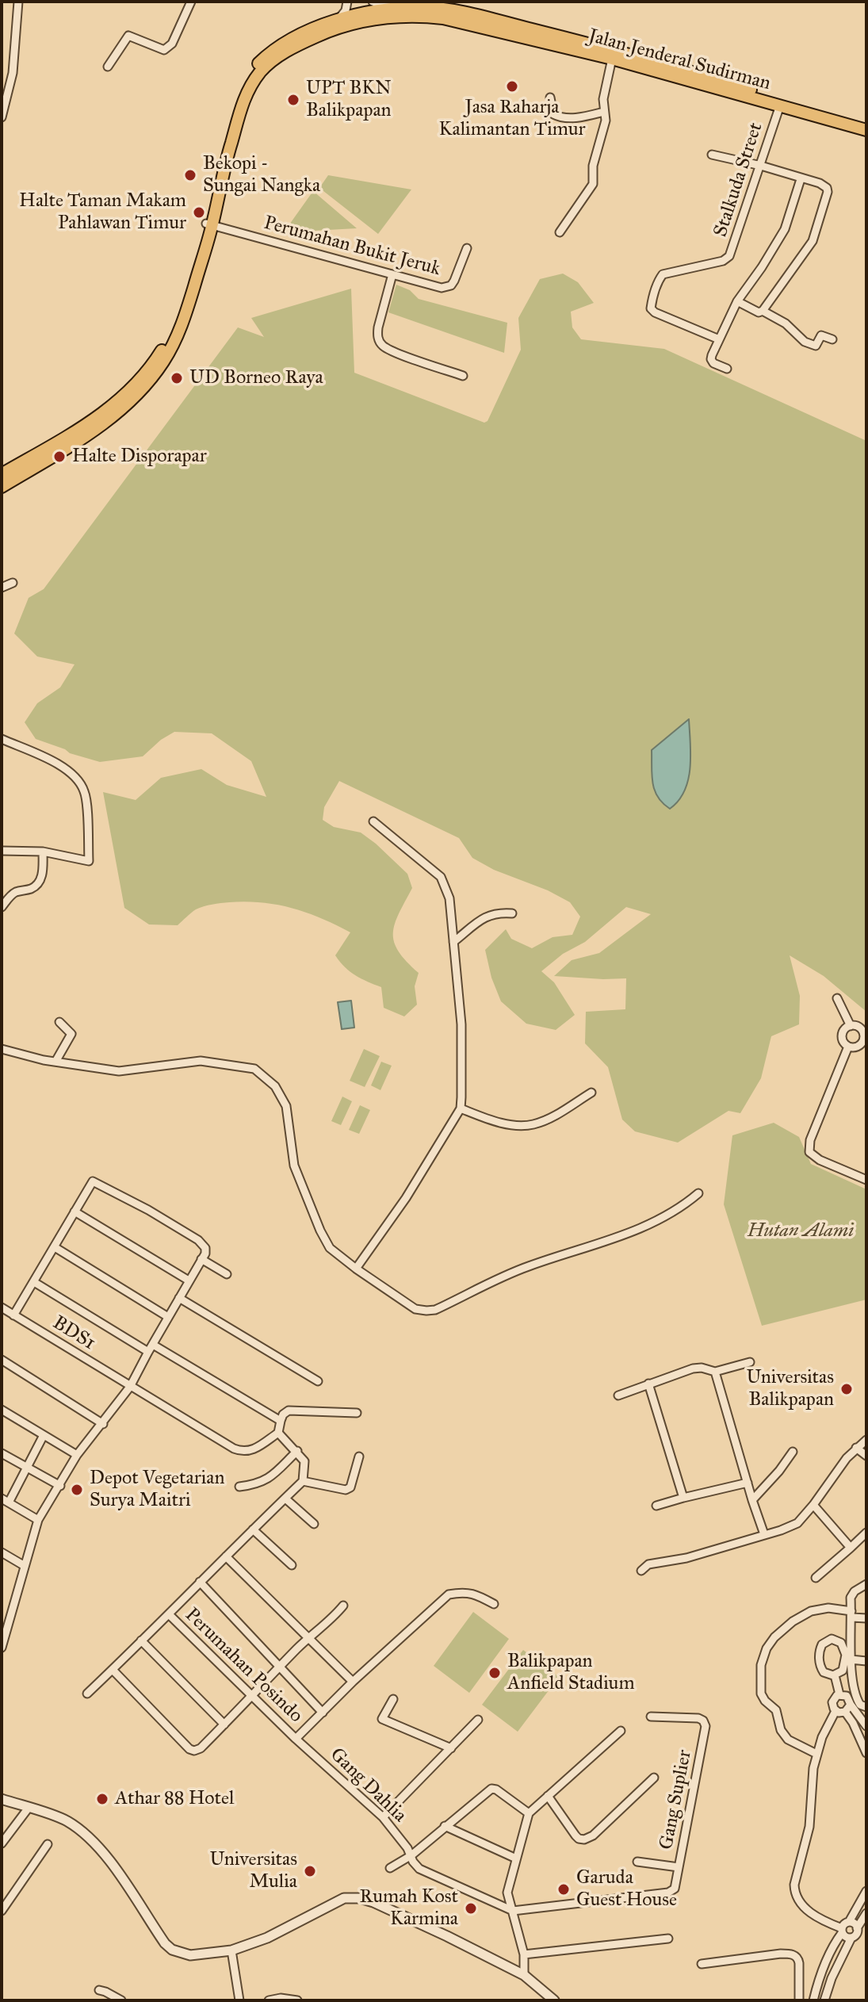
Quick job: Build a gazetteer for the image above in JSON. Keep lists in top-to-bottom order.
{
  "streets": {
    "highway": ["Jalan Jenderal Sudirman"],
    "street": [
      "Stalkuda Street",
      "Perumahan Bukit Jeruk",
      "BDS1",
      "Perumahan Posindo",
      "Gang Dahlia",
      "Gang Suplier"
    ]
  },
  "crossings": [
    ["Jalan Jenderal Sudirman", "Stalkuda Street"],
    ["Perumahan Posindo", "Gang Dahlia"],
    ["Gang Dahlia", "Gang Suplier"]
  ],
  "parks": ["Hutan Alami"],
  "places": [
    "Jasa Raharja Kalimantan Timur",
    "UPT BKN Balikpapan",
    "Bekopi - Sungai Nangka",
    "Halte Taman Makam Pahlawan Timur",
    "UD Borneo Raya",
    "Halte Disporapar",
    "Universitas Balikpapan",
    "Depot Vegetarian Surya Maitri",
    "Balikpapan Anfield Stadium",
    "Athar 88 Hotel",
    "Universitas Mulia",
    "Garuda Guest House",
    "Rumah Kost Karmina"
  ]
}
